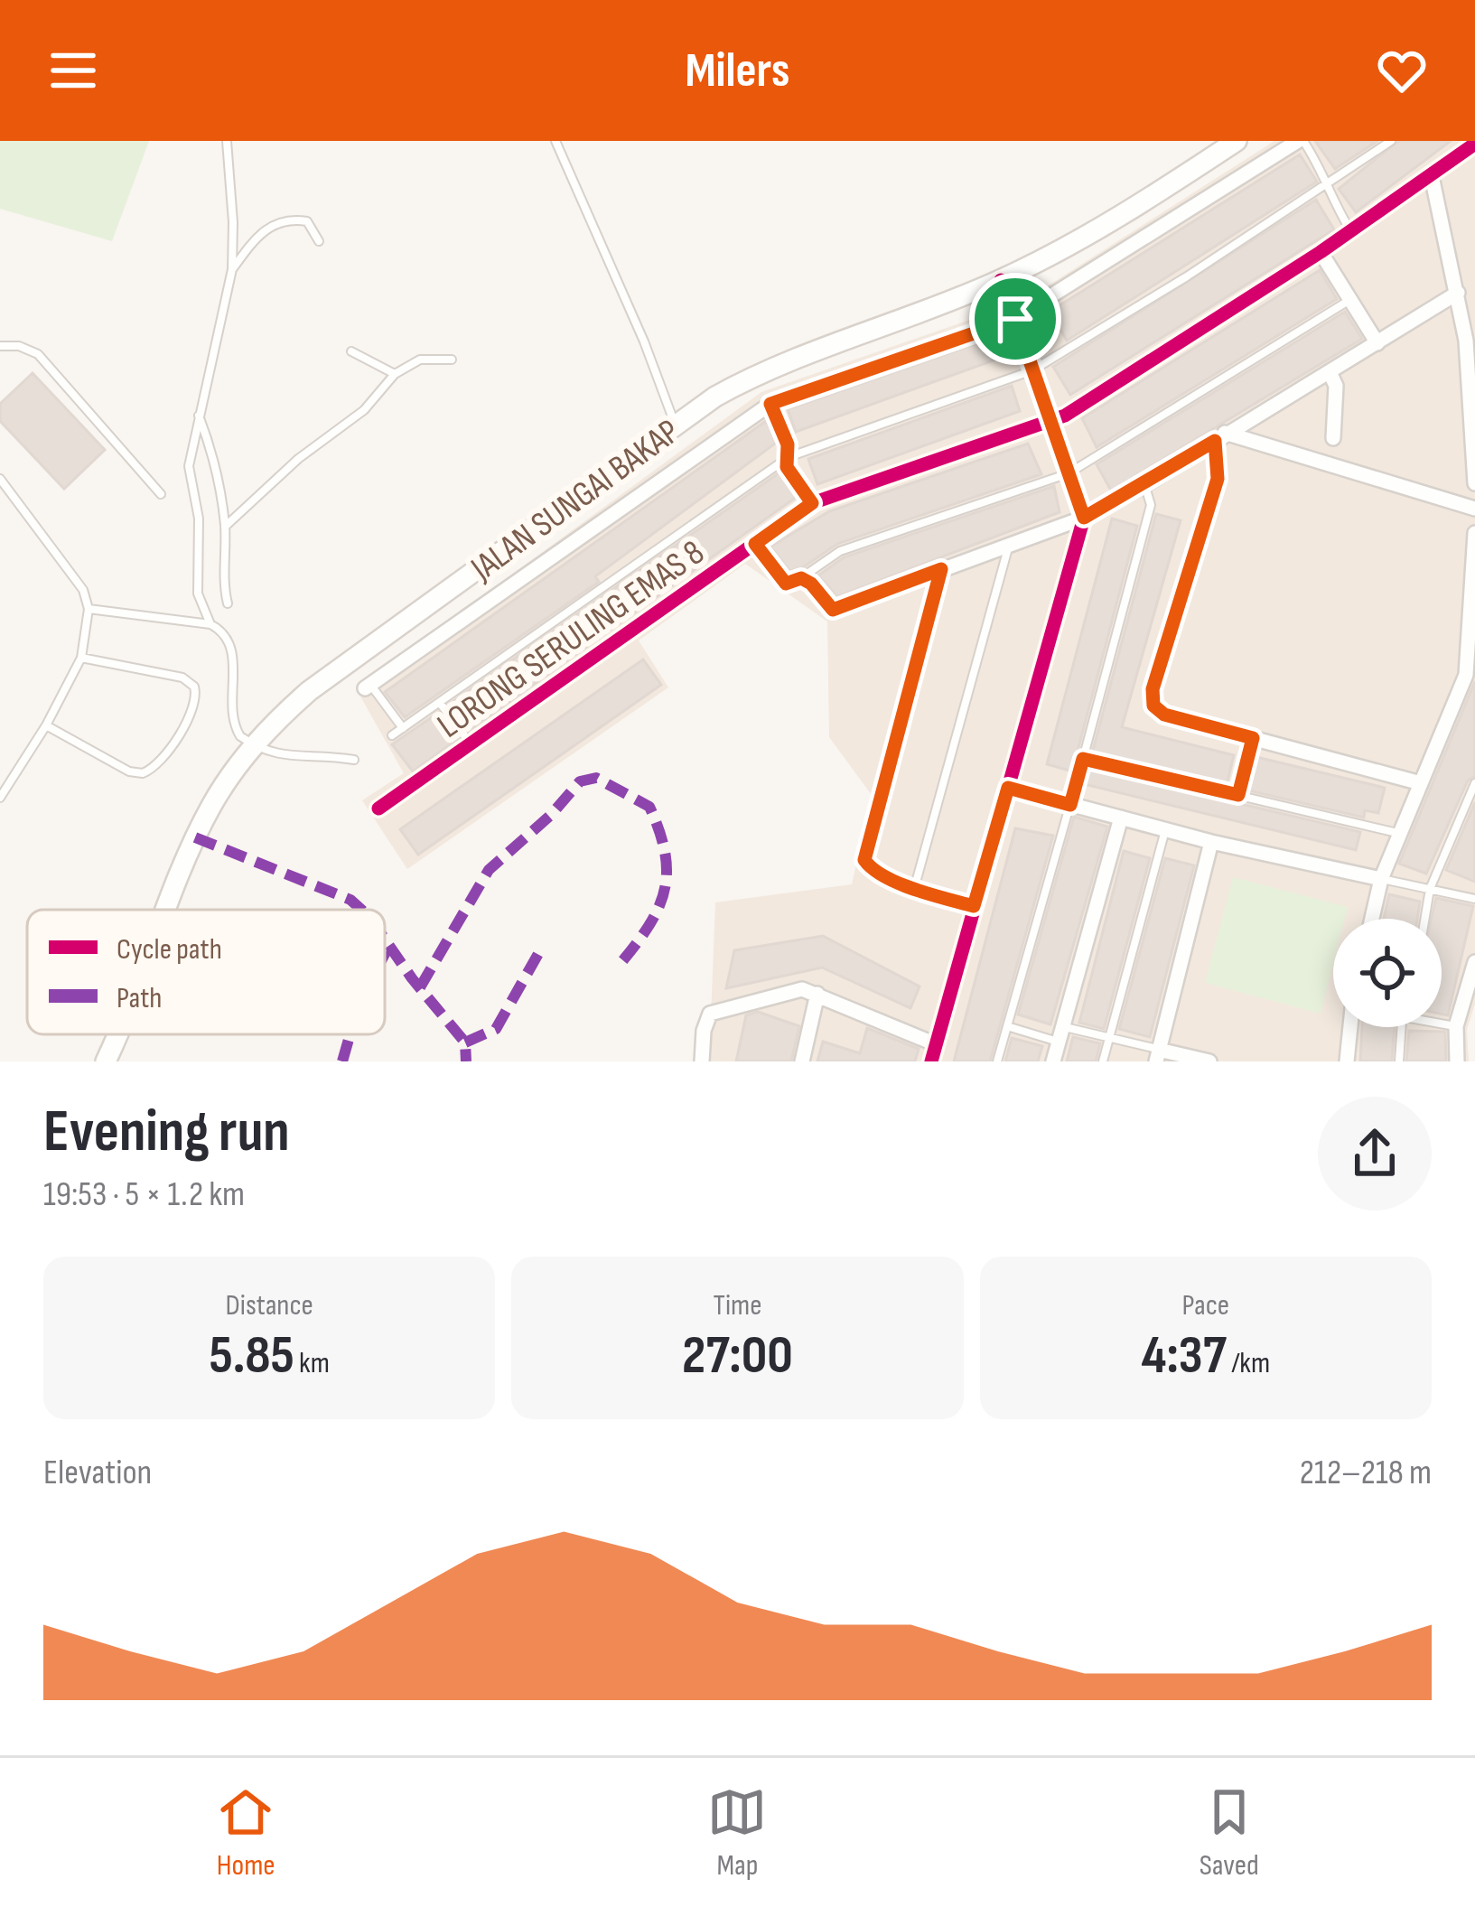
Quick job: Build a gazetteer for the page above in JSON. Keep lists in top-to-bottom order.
{
  "streets": {
    "main road": ["JALAN SUNGAI BAKAP"],
    "street": ["LORONG SERULING EMAS 8"]
  },
  "legend": ["Cycle path", "Path"],
  "page": {
    "header": "Milers",
    "heading": ["Evening run", "19:53 · 5 × 1.2 km"],
    "stats": [
      ["Distance", "5.85 km"],
      ["Time", "27:00"],
      ["Pace", "4:37 /km"]
    ],
    "chart": ["Elevation", "212–218 m"],
    "tabs": ["Home", "Map", "Saved"]
  }
}
